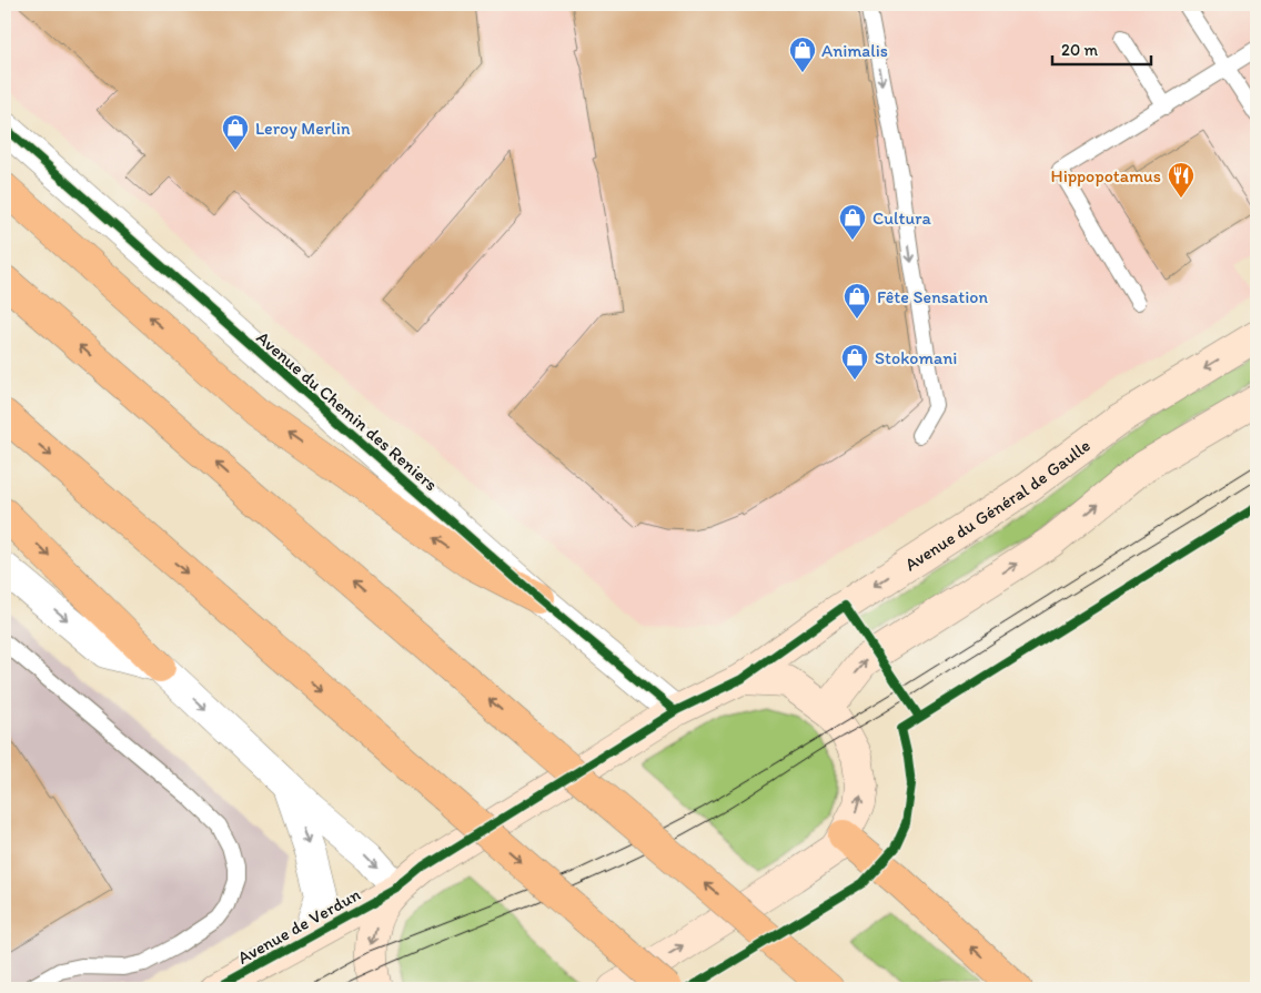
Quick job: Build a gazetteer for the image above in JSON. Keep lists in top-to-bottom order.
{
  "streets": {
    "main road": ["Avenue du Général de Gaulle", "Avenue de Verdun"],
    "street": ["Avenue du Chemin des Reniers"]
  },
  "crossings": [
    ["Avenue du Chemin des Reniers", "Avenue du Général de Gaulle"],
    ["Avenue du Général de Gaulle", "Avenue de Verdun"]
  ],
  "places": {
    "shop": [
      "Animalis",
      "Leroy Merlin",
      "Cultura",
      "Fête Sensation",
      "Stokomani"
    ],
    "restaurant": ["Hippopotamus"]
  },
  "scale_bar": "20 m"
}
